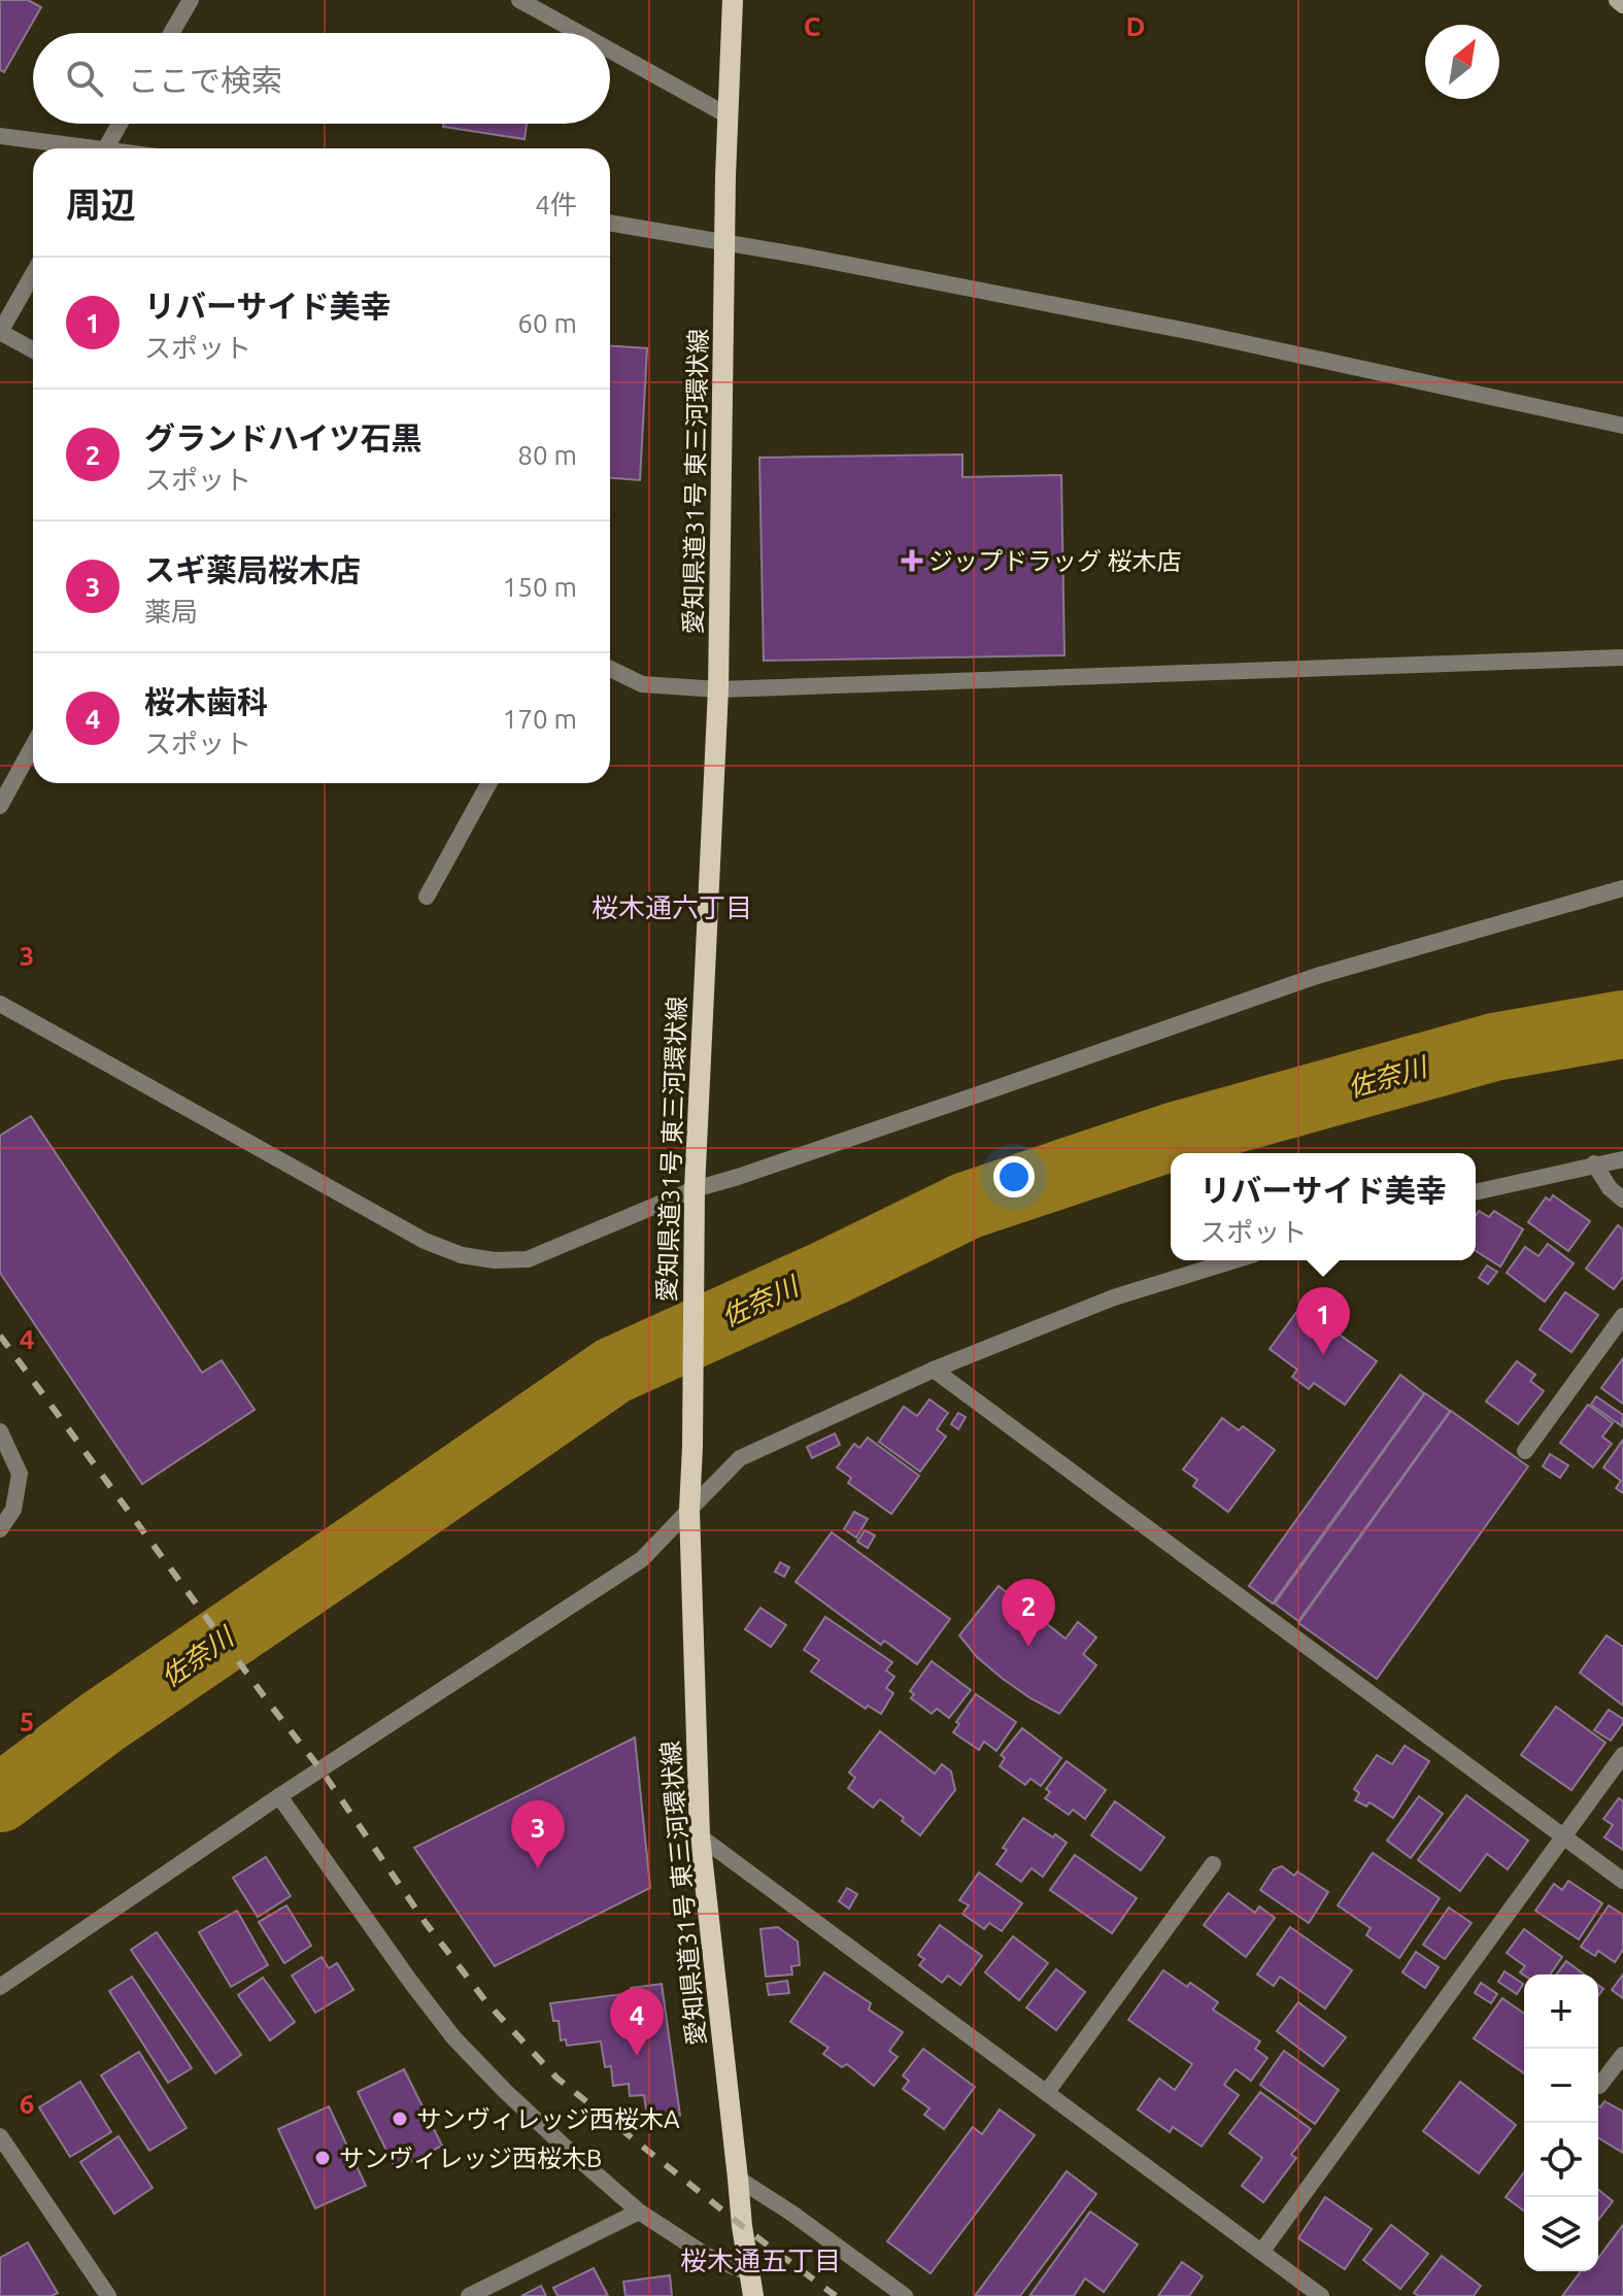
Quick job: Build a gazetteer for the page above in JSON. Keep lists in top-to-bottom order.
{
  "streets": {
    "main road": ["愛知県道31号 東三河環状線"]
  },
  "districts": ["桜木通六丁目", "桜木通五丁目"],
  "water": ["佐奈川"],
  "places": {
    "health": ["ジップドラッグ 桜木店"],
    "other": ["サンヴィレッジ西桜木A", "サンヴィレッジ西桜木B"]
  },
  "north": "top right",
  "page": {
    "search": "ここで検索",
    "heading": ["周辺", "4件"],
    "list": [
      {
        "mark": "1",
        "name": "リバーサイド美幸",
        "note": "スポット",
        "value": "60 m"
      },
      {
        "mark": "2",
        "name": "グランドハイツ石黒",
        "note": "スポット",
        "value": "80 m"
      },
      {
        "mark": "3",
        "name": "スギ薬局桜木店",
        "note": "薬局",
        "value": "150 m"
      },
      {
        "mark": "4",
        "name": "桜木歯科",
        "note": "スポット",
        "value": "170 m"
      }
    ],
    "popup": ["リバーサイド美幸", "スポット"],
    "pins": [
      "1",
      "2",
      "3",
      "4"
    ],
    "map_buttons": ["+", "−"]
  },
  "grid": {
    "columns": ["C", "D"],
    "rows": [
      "3",
      "4",
      "5",
      "6"
    ]
  }
}
